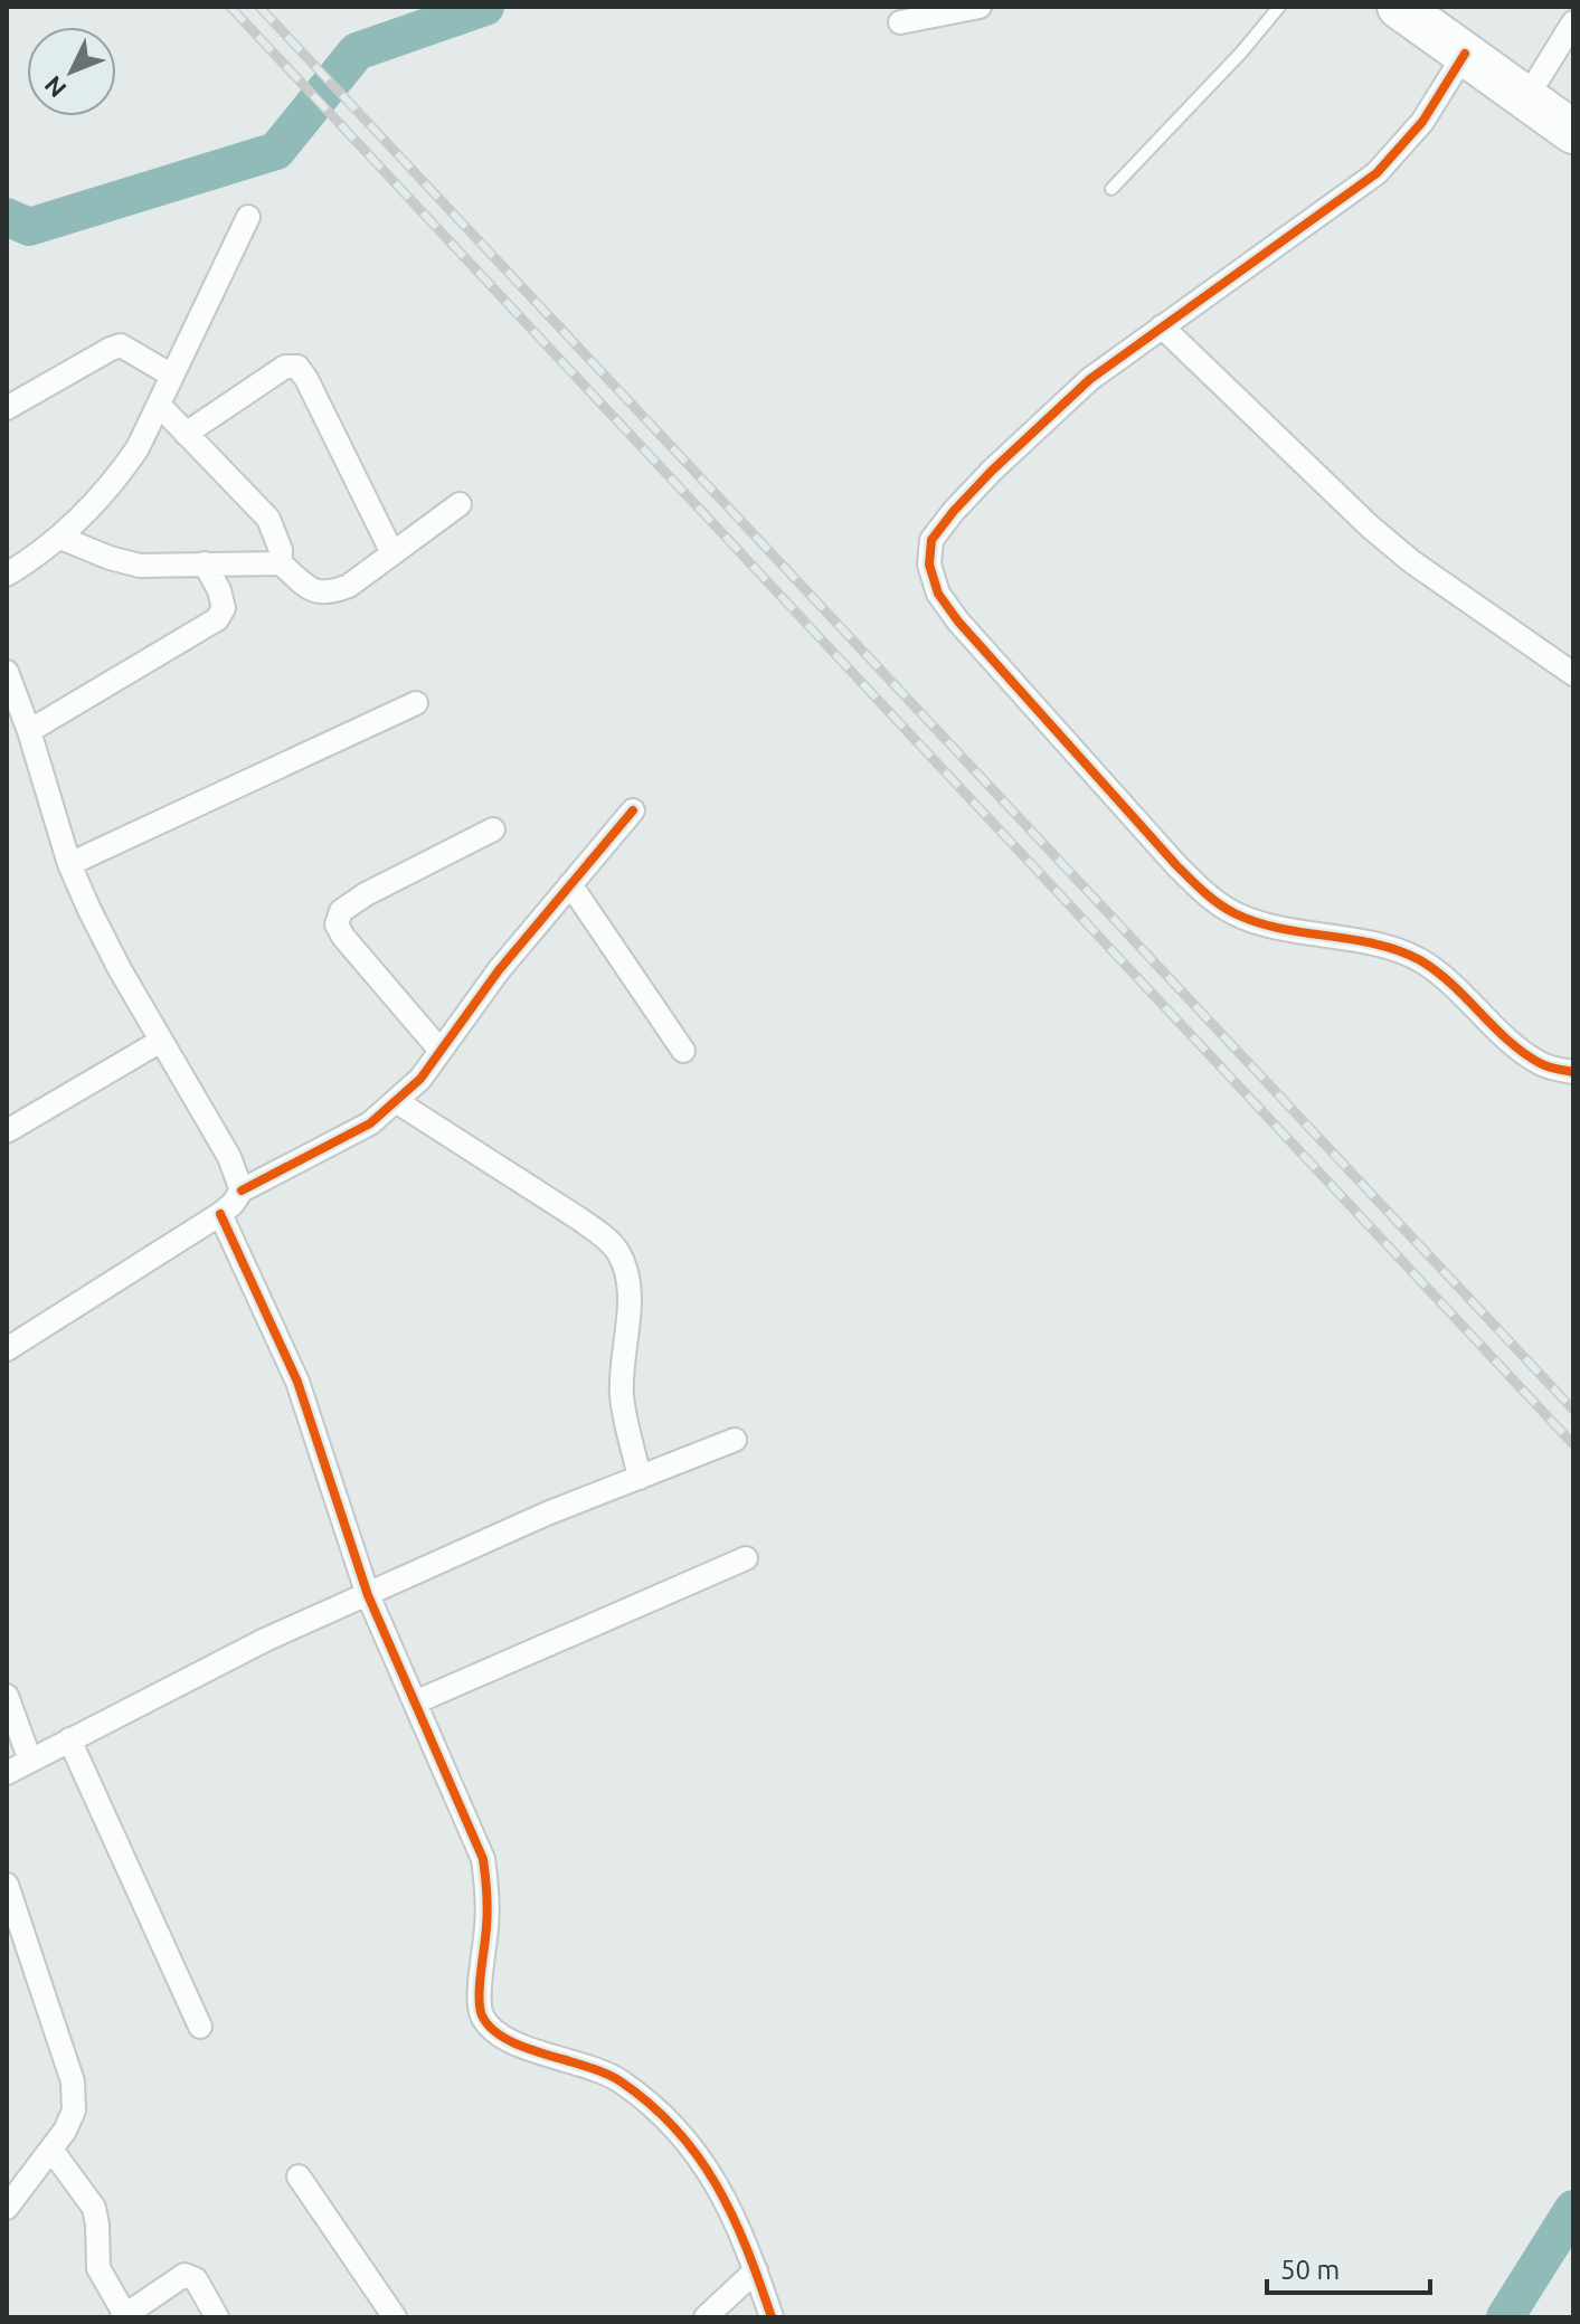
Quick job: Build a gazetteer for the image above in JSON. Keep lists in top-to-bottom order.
{
  "scale_bar": "50 m",
  "north": "bottom left"
}
